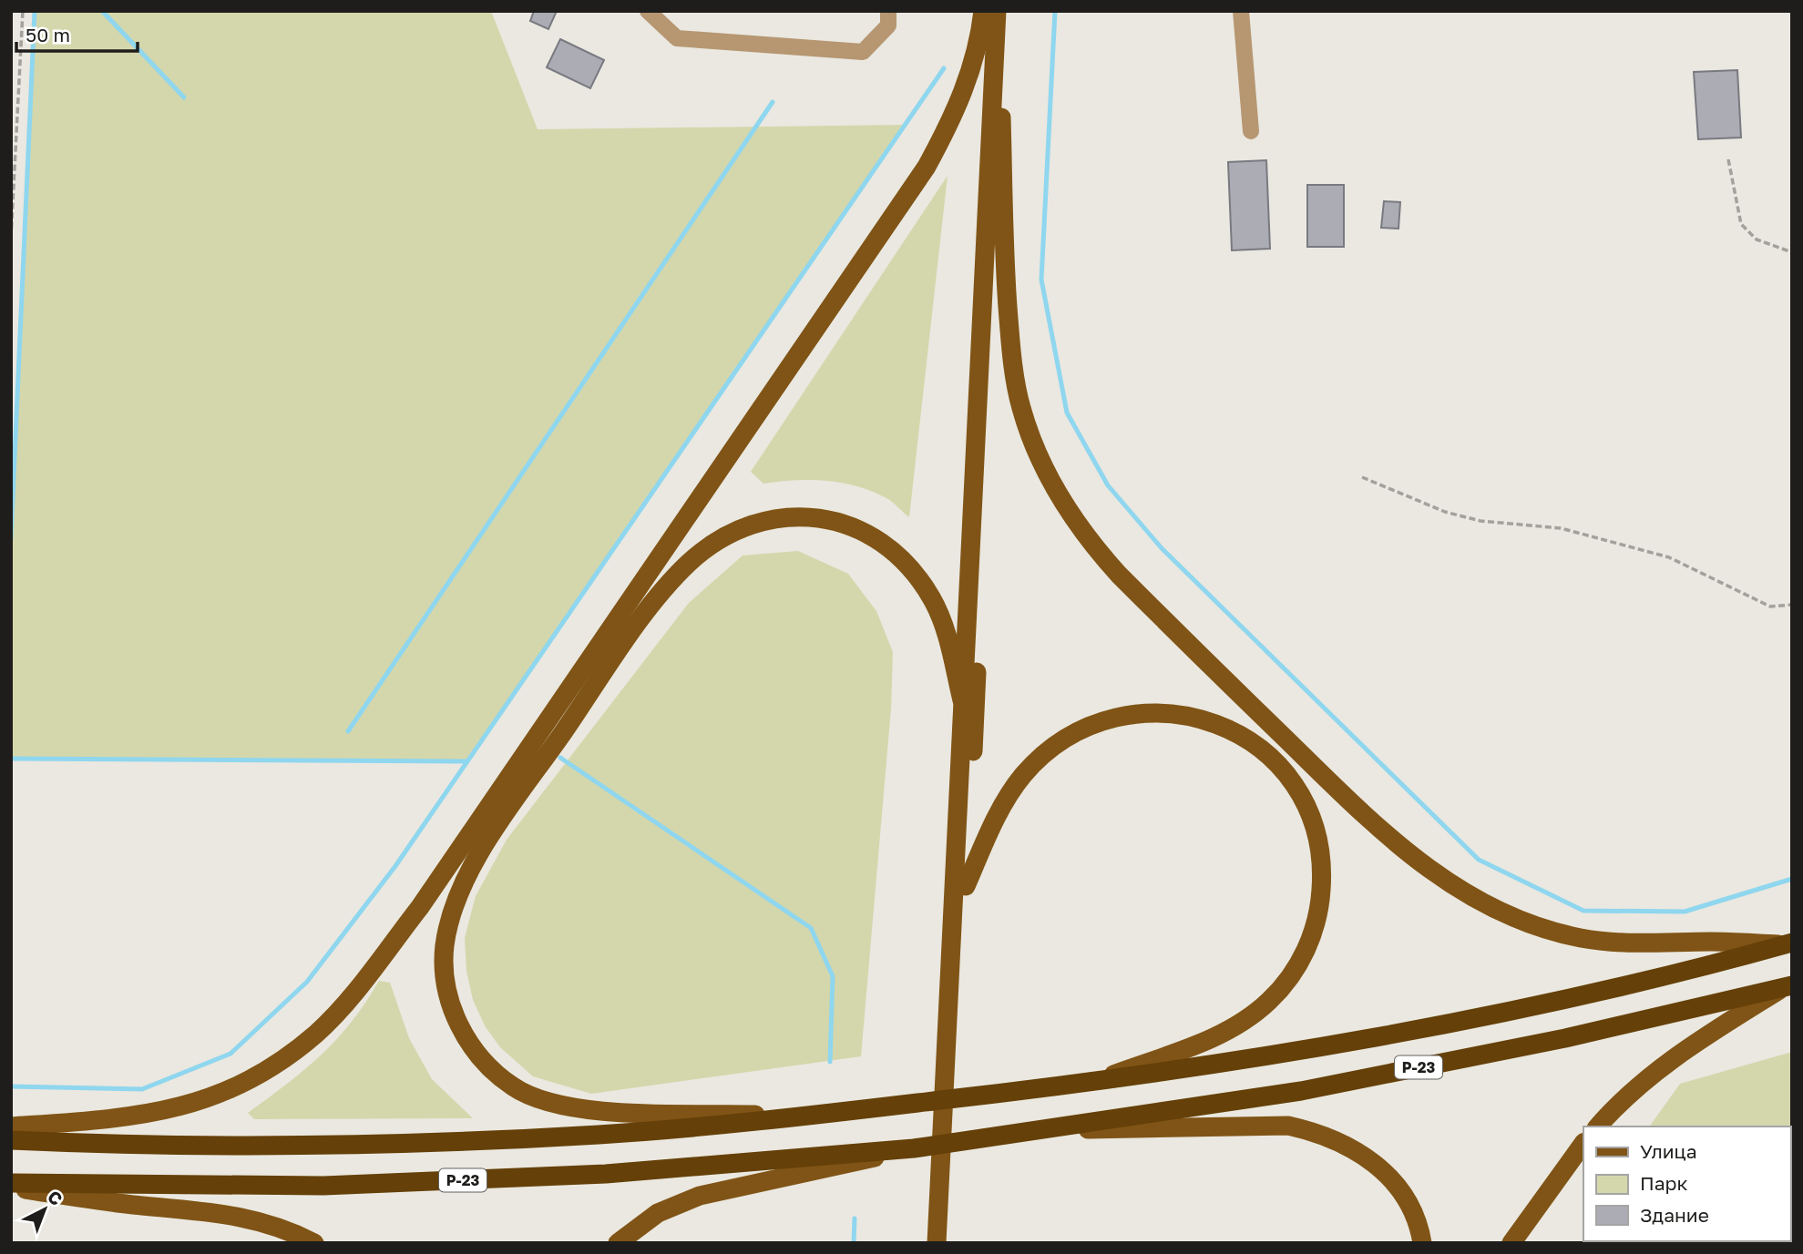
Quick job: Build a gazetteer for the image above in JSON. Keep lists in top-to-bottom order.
{
  "streets": {
    "highway": ["Р-23"]
  },
  "legend": ["Улица", "Парк", "Здание"],
  "scale_bar": "50 m",
  "north": "top right"
}
